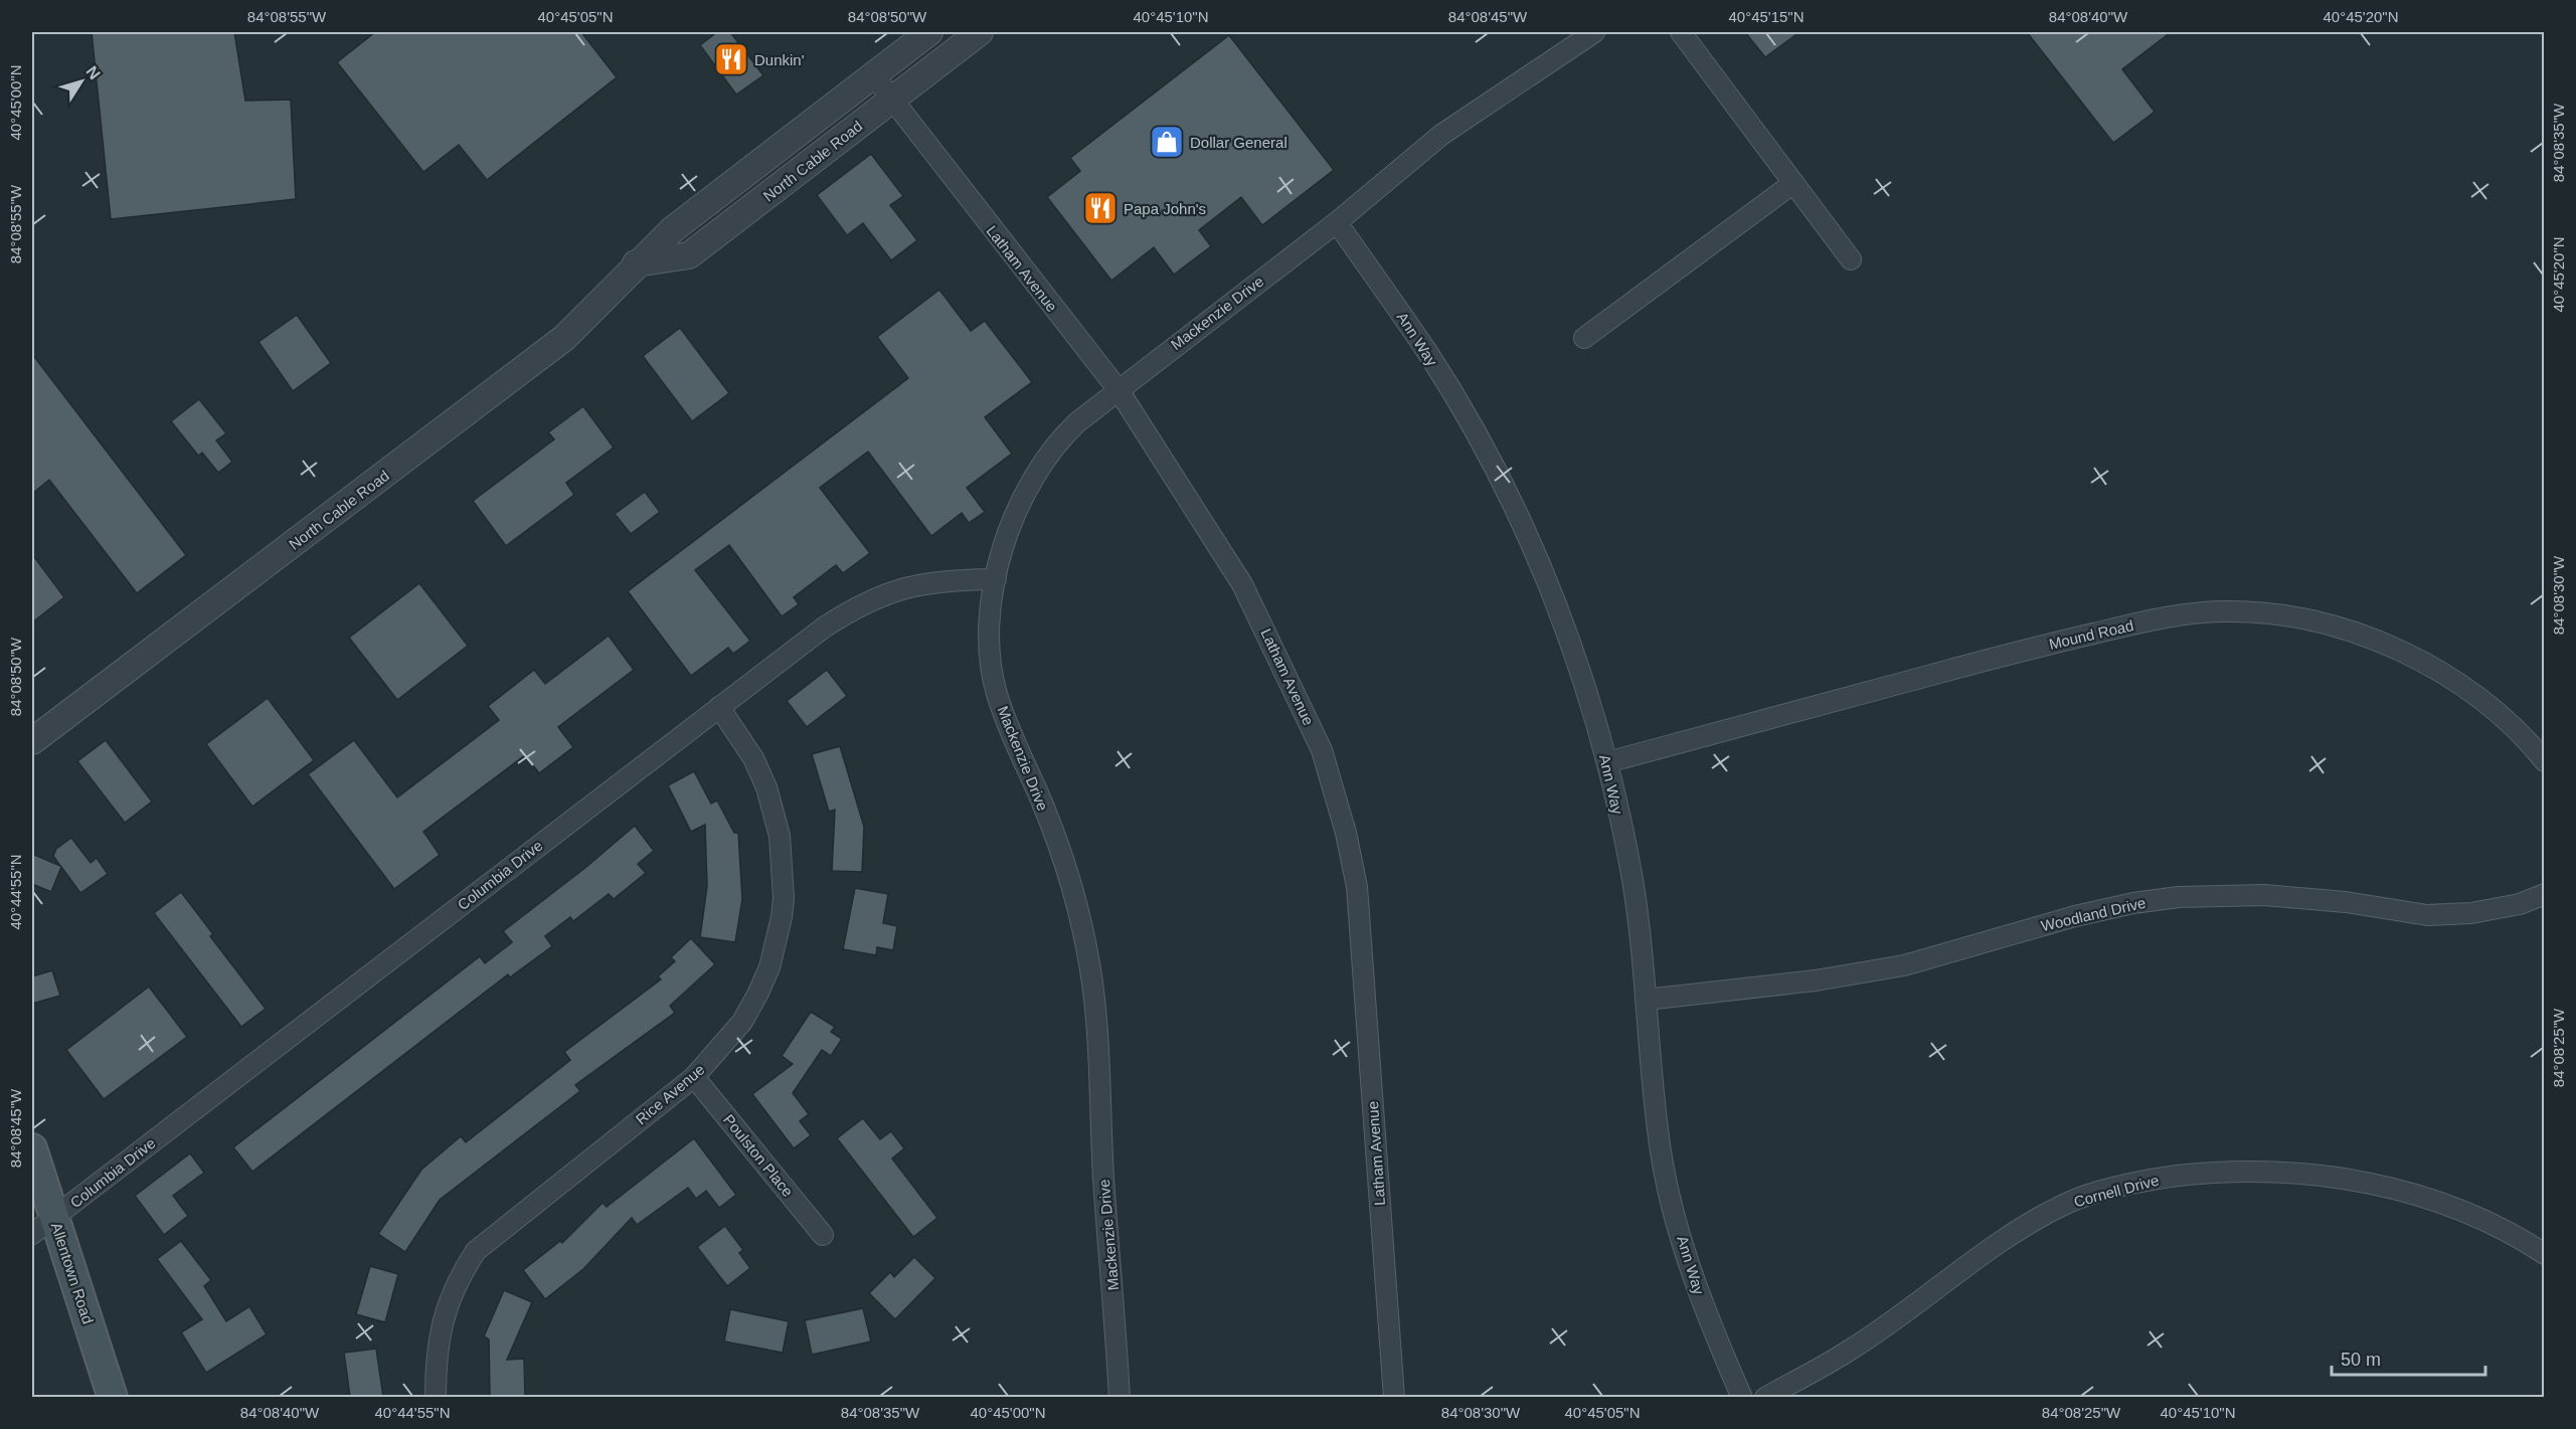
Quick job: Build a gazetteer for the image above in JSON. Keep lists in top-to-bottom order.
{
  "streets": {
    "main road": ["Allentown Road"],
    "street": [
      "North Cable Road",
      "Latham Avenue",
      "Mackenzie Drive",
      "Ann Way",
      "Mound Road",
      "Columbia Drive",
      "Woodland Drive",
      "Rice Avenue",
      "Poulston Place",
      "Cornell Drive"
    ]
  },
  "crossings": [
    ["North Cable Road", "Latham Avenue"],
    ["Latham Avenue", "Mackenzie Drive"],
    ["Mackenzie Drive", "Ann Way"],
    ["Mackenzie Drive", "Columbia Drive"],
    ["Ann Way", "Mound Road"],
    ["Ann Way", "Woodland Drive"],
    ["Columbia Drive", "Rice Avenue"],
    ["Columbia Drive", "Allentown Road"],
    ["Rice Avenue", "Poulston Place"]
  ],
  "places": {
    "restaurant": ["Dunkin'", "Papa John's"],
    "shop": ["Dollar General"]
  },
  "scale_bar": "50 m",
  "north": "top right",
  "coordinates": [
    "84°08'55\"W",
    "40°45'05\"N",
    "84°08'50\"W",
    "40°45'10\"N",
    "84°08'45\"W",
    "40°45'15\"N",
    "84°08'40\"W",
    "40°45'20\"N",
    "40°45'00\"N",
    "84°08'35\"W",
    "84°08'30\"W",
    "40°44'55\"N",
    "84°08'25\"W"
  ]
}
